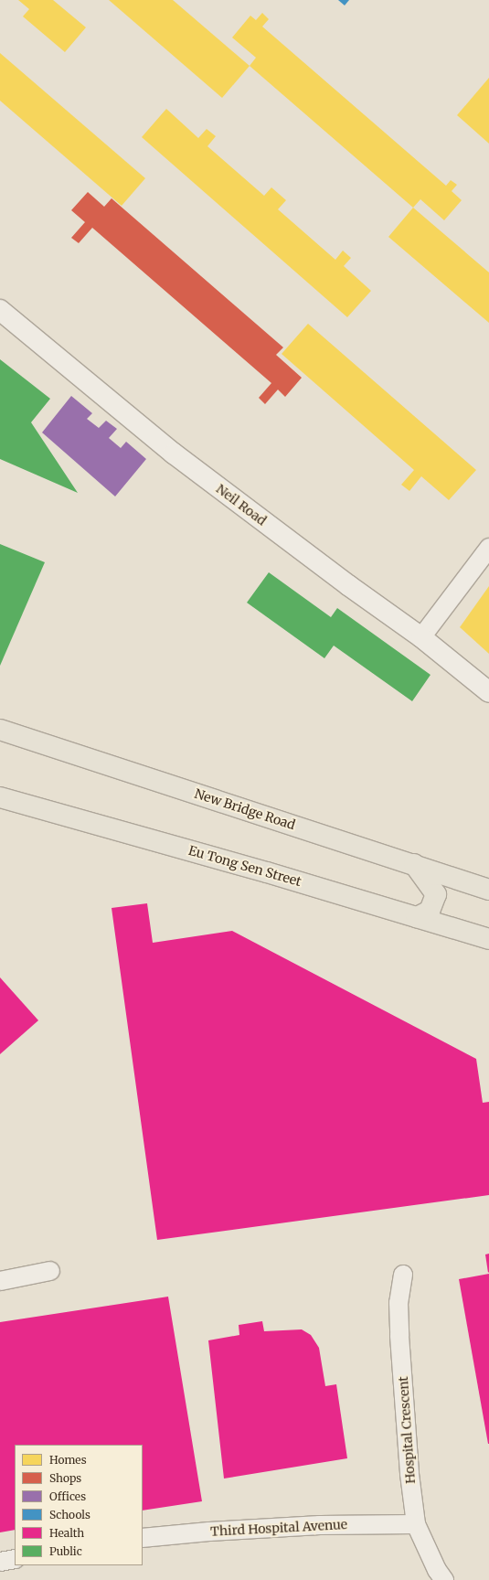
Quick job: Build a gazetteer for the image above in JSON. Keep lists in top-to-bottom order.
{
  "streets": {
    "main road": ["Neil Road", "New Bridge Road", "Eu Tong Sen Street"],
    "street": ["Hospital Crescent", "Third Hospital Avenue"]
  },
  "crossings": [
    ["Hospital Crescent", "Third Hospital Avenue"]
  ],
  "legend": [
    "Homes",
    "Shops",
    "Offices",
    "Schools",
    "Health",
    "Public"
  ]
}
